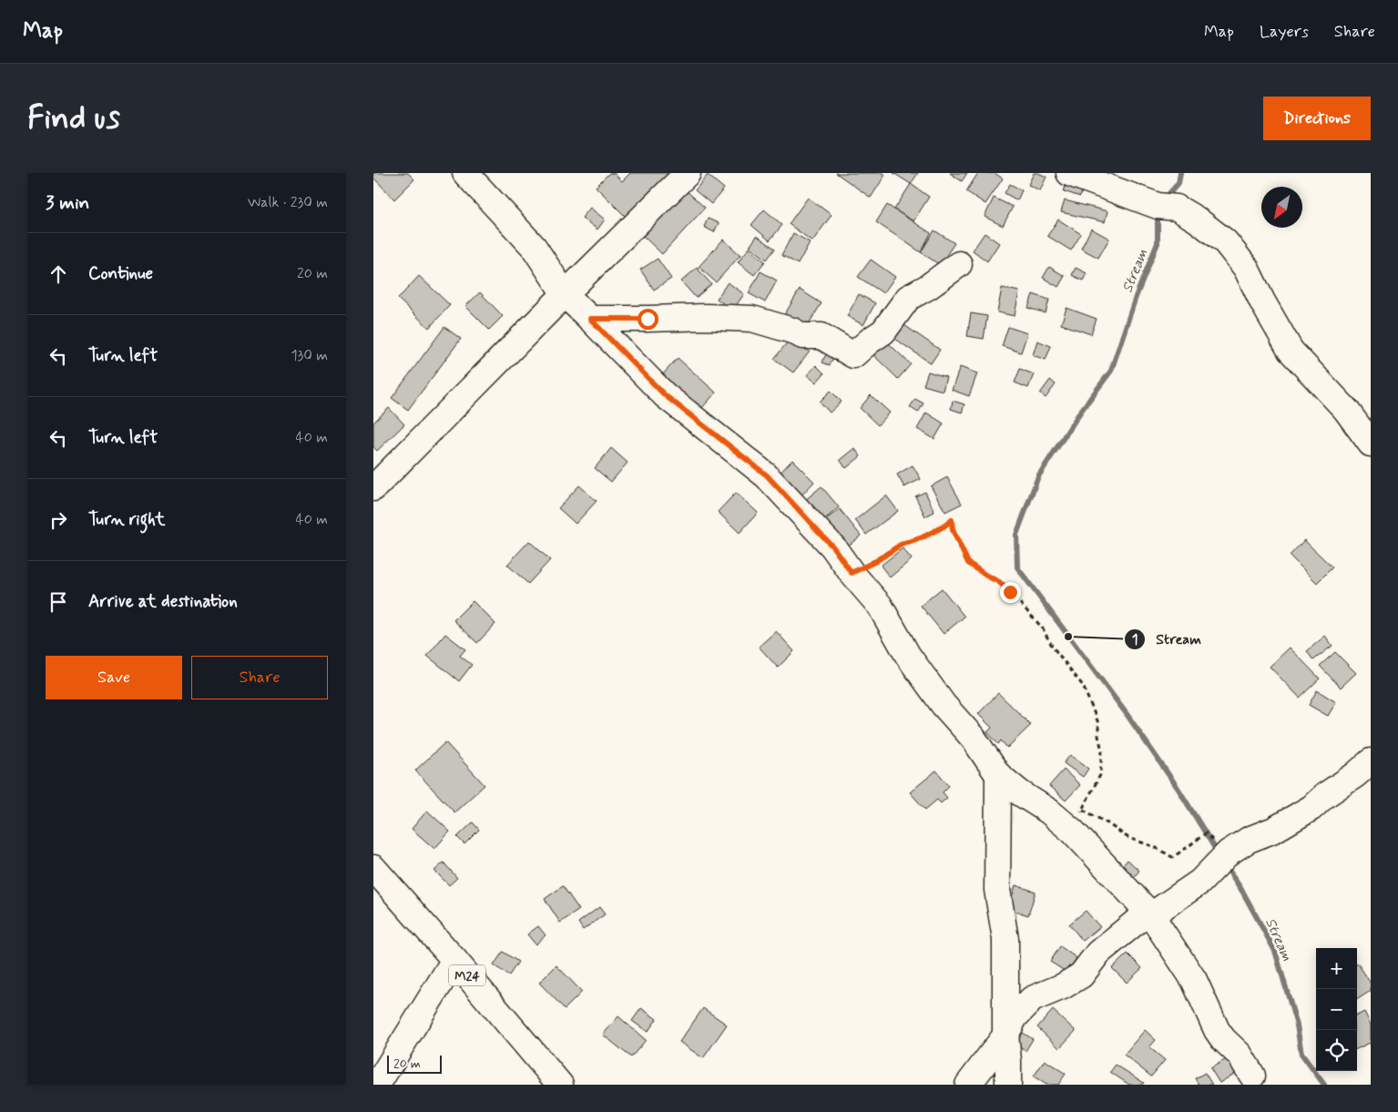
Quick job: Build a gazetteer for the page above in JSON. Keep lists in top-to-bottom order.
{
  "streets": {
    "street": ["M24"]
  },
  "water": ["Stream"],
  "places": ["Stream"],
  "scale_bar": "20 m",
  "north": "bottom left",
  "page": {
    "header": "Map",
    "nav": ["Map", "Layers", "Share"],
    "buttons": [
      "Directions",
      ["Save", "Share"]
    ],
    "title": "Find us",
    "heading": ["3 min", "Walk · 230 m"],
    "list": [
      ["Continue", "20 m"],
      ["Turn left", "130 m"],
      ["Turn left", "40 m"],
      ["Turn right", "40 m"],
      "Arrive at destination"
    ],
    "map_buttons": ["+", "−"],
    "scale": "20 m"
  }
}
